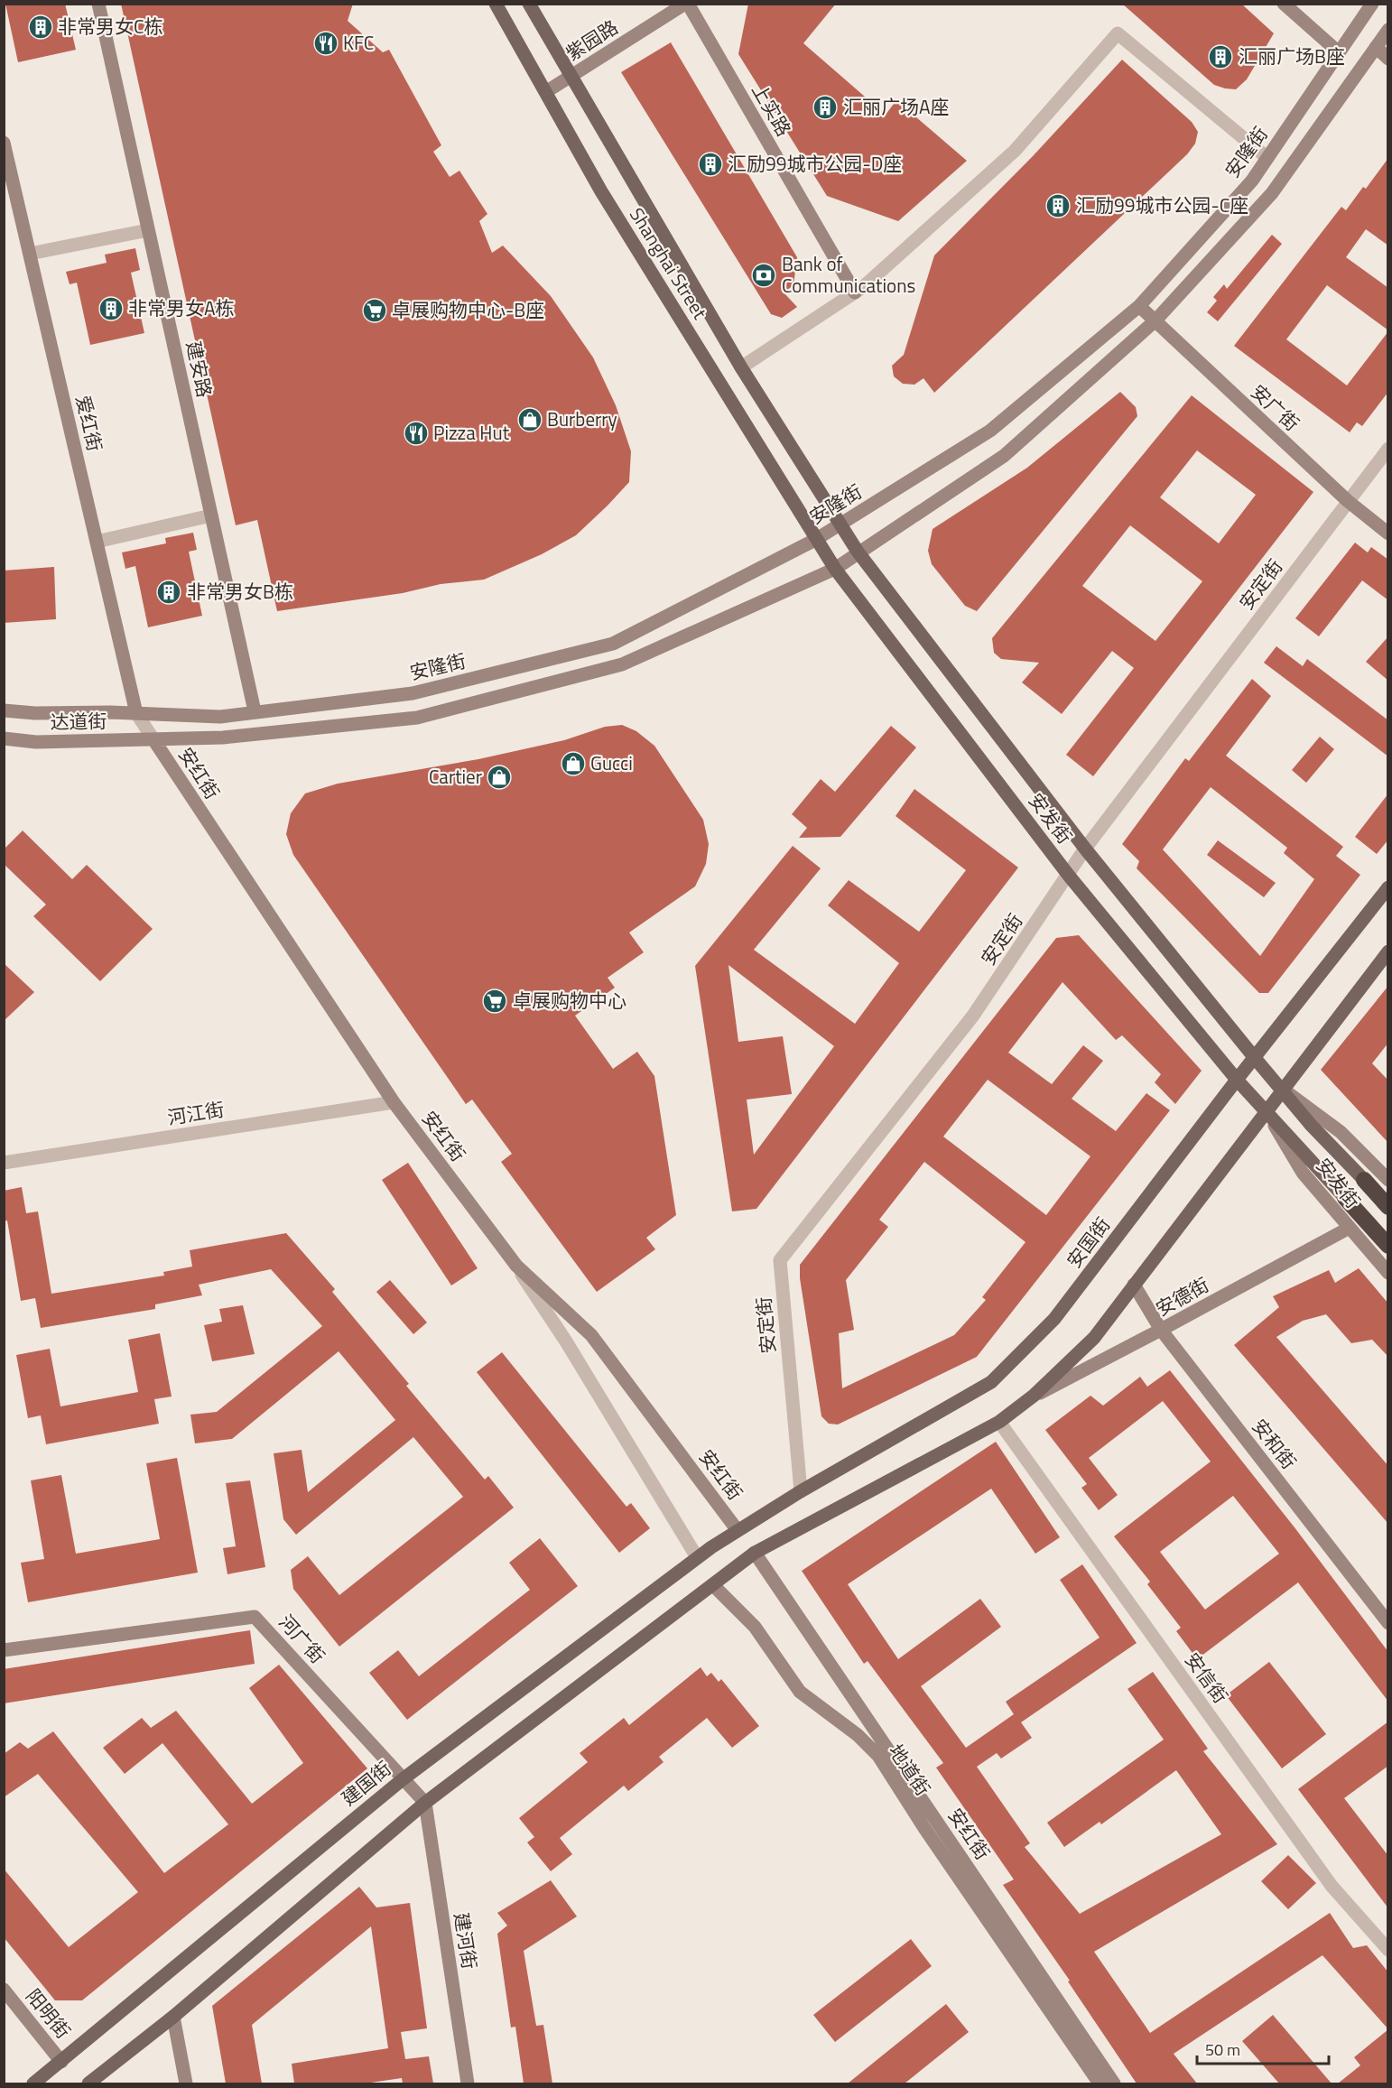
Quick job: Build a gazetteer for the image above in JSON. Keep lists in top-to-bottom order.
{
  "streets": {
    "highway": ["安发街"],
    "main road": [
      "紫园路",
      "上实路",
      "安隆街",
      "Shanghai Street",
      "建安路",
      "安广街",
      "爱红街",
      "达道街",
      "安红街",
      "安国街",
      "安德街",
      "安和街",
      "河广街",
      "地道街",
      "建国街",
      "建河街",
      "阳明街"
    ],
    "street": ["安定街", "河江街", "安信街"]
  },
  "crossings": [
    ["紫园路", "上实路"],
    ["紫园路", "Shanghai Street"],
    ["安隆街", "Shanghai Street"],
    ["安隆街", "建安路"],
    ["安隆街", "安广街"],
    ["安隆街", "爱红街"],
    ["安隆街", "达道街"],
    ["安隆街", "安发街"],
    ["Shanghai Street", "安发街"],
    ["安广街", "安定街"],
    ["爱红街", "达道街"],
    ["安定街", "安发街"],
    ["安定街", "安国街"],
    ["达道街", "安红街"],
    ["安红街", "河江街"],
    ["安红街", "安国街"],
    ["安红街", "建国街"],
    ["安发街", "安国街"],
    ["安发街", "安德街"],
    ["安国街", "建国街"],
    ["安德街", "安和街"],
    ["河广街", "建国街"],
    ["河广街", "建河街"],
    ["建国街", "阳明街"]
  ],
  "places": {
    "building": [
      "非常男女C栋",
      "汇丽广场B座",
      "汇丽广场A座",
      "汇励99城市公园-D座",
      "汇励99城市公园-C座",
      "非常男女A栋",
      "非常男女B栋"
    ],
    "restaurant": ["KFC", "Pizza Hut"],
    "bank": ["Bank of Communications"],
    "supermarket": ["卓展购物中心-B座", "卓展购物中心"],
    "shop": ["Burberry", "Gucci", "Cartier"]
  },
  "scale_bar": "50 m"
}
